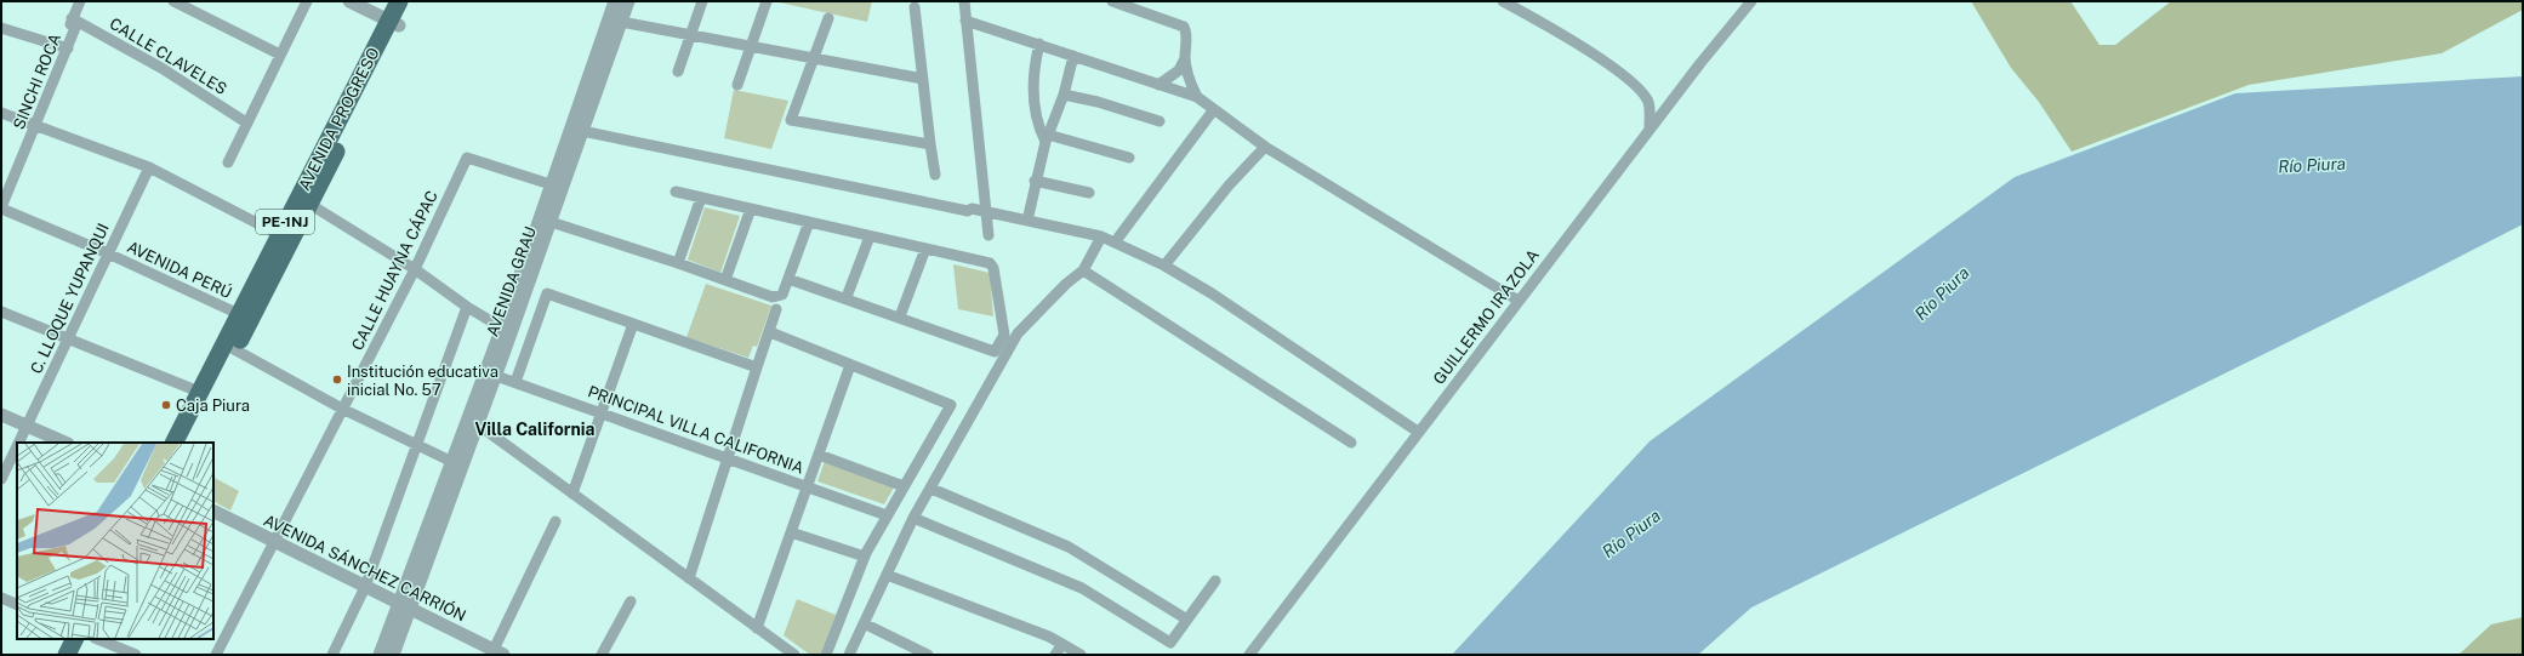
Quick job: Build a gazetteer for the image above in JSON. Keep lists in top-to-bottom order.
{
  "streets": {
    "main road": ["AVENIDA PROGRESO", "PE-1NJ"],
    "street": [
      "CALLE CLAVELES",
      "SINCHI ROCA",
      "AVENIDA PERÚ",
      "CALLE HUAYNA CÁPAC",
      "AVENIDA GRAU",
      "C. LLOQUE YUPANQUI",
      "GUILLERMO IRAZOLA",
      "PRINCIPAL VILLA CALIFORNIA",
      "AVENIDA SÁNCHEZ CARRIÓN"
    ]
  },
  "crossings": [
    ["CALLE CLAVELES", "SINCHI ROCA"],
    ["SINCHI ROCA", "AVENIDA PERÚ"],
    ["AVENIDA PROGRESO", "AVENIDA PERÚ"],
    ["AVENIDA PERÚ", "C. LLOQUE YUPANQUI"],
    ["CALLE HUAYNA CÁPAC", "AVENIDA GRAU"],
    ["CALLE HUAYNA CÁPAC", "AVENIDA SÁNCHEZ CARRIÓN"],
    ["AVENIDA GRAU", "PRINCIPAL VILLA CALIFORNIA"],
    ["AVENIDA GRAU", "AVENIDA SÁNCHEZ CARRIÓN"]
  ],
  "districts": ["Villa California"],
  "water": ["Río Piura"],
  "places": ["Institución educativa inicial No. 57", "Caja Piura"]
}
